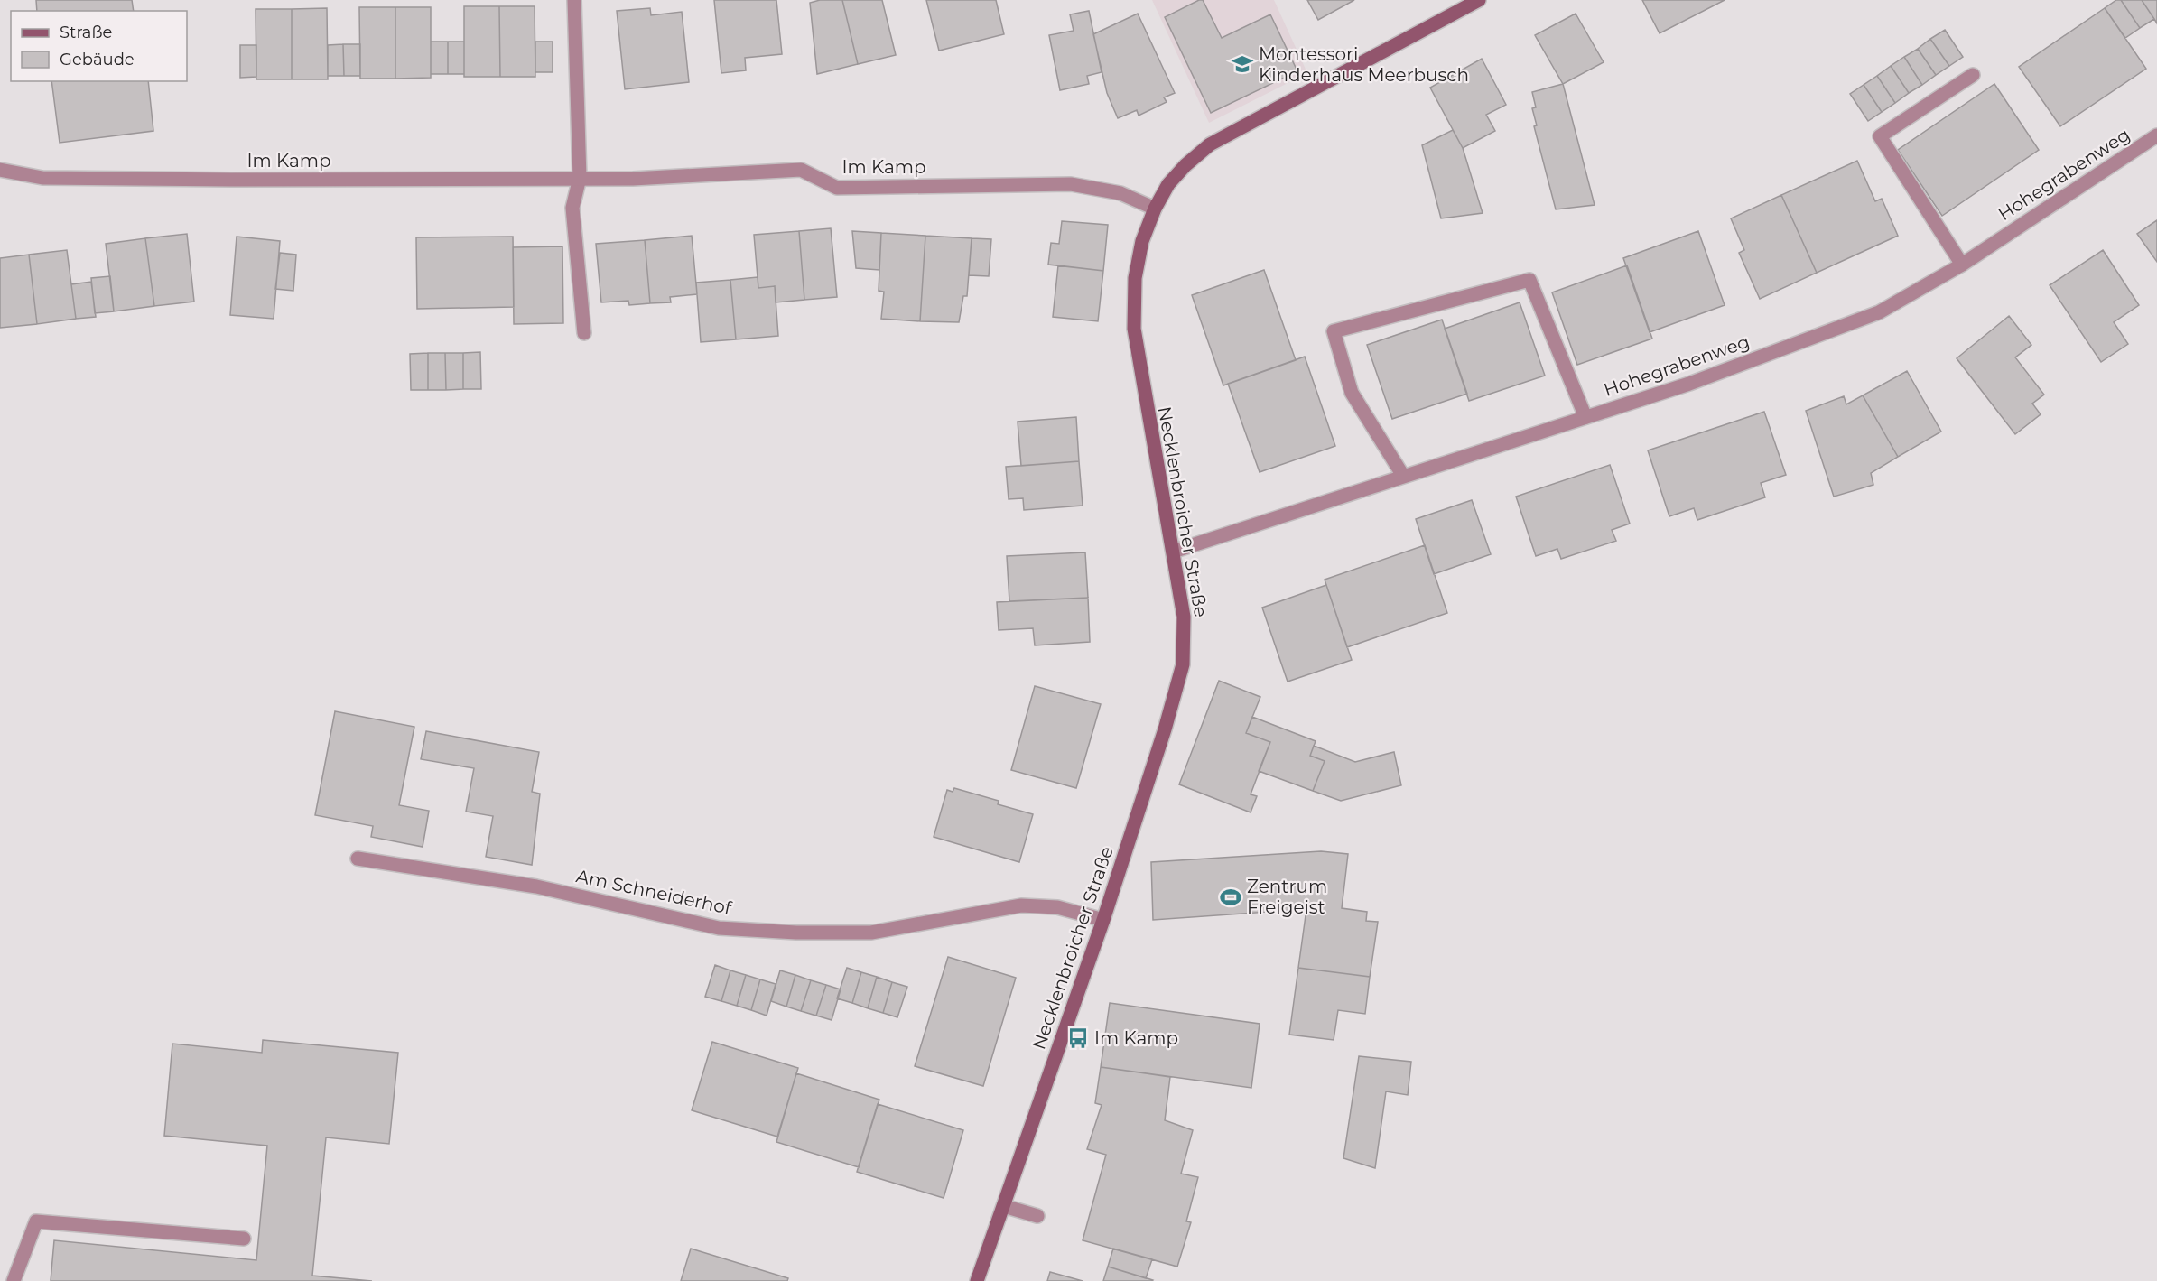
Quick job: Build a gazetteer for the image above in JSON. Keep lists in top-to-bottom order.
{
  "streets": {
    "main road": ["Necklenbroicher Straße"],
    "street": ["Im Kamp", "Hohegrabenweg", "Am Schneiderhof"]
  },
  "crossings": [
    ["Im Kamp", "Necklenbroicher Straße"],
    ["Hohegrabenweg", "Necklenbroicher Straße"],
    ["Necklenbroicher Straße", "Am Schneiderhof"]
  ],
  "places": {
    "school or university": ["Montessori Kinderhaus Meerbusch"],
    "sports": ["Zentrum Freigeist"],
    "bus stop": ["Im Kamp"]
  },
  "legend": ["Straße", "Gebäude"]
}
